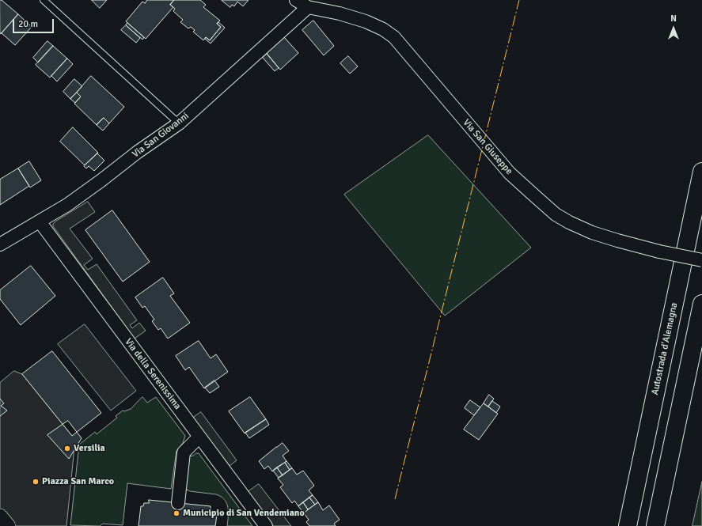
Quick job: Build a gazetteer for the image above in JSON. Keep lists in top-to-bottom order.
{
  "streets": {
    "highway": ["Autostrada d'Alemagna"],
    "street": ["Via San Giovanni", "Via San Giuseppe", "Via della Serenissima"]
  },
  "crossings": [
    ["Via San Giovanni", "Via San Giuseppe"],
    ["Via San Giovanni", "Via della Serenissima"]
  ],
  "places": ["Versilia", "Piazza San Marco", "Municipio di San Vendemiano"],
  "scale_bar": "20 m",
  "north": "top"
}
